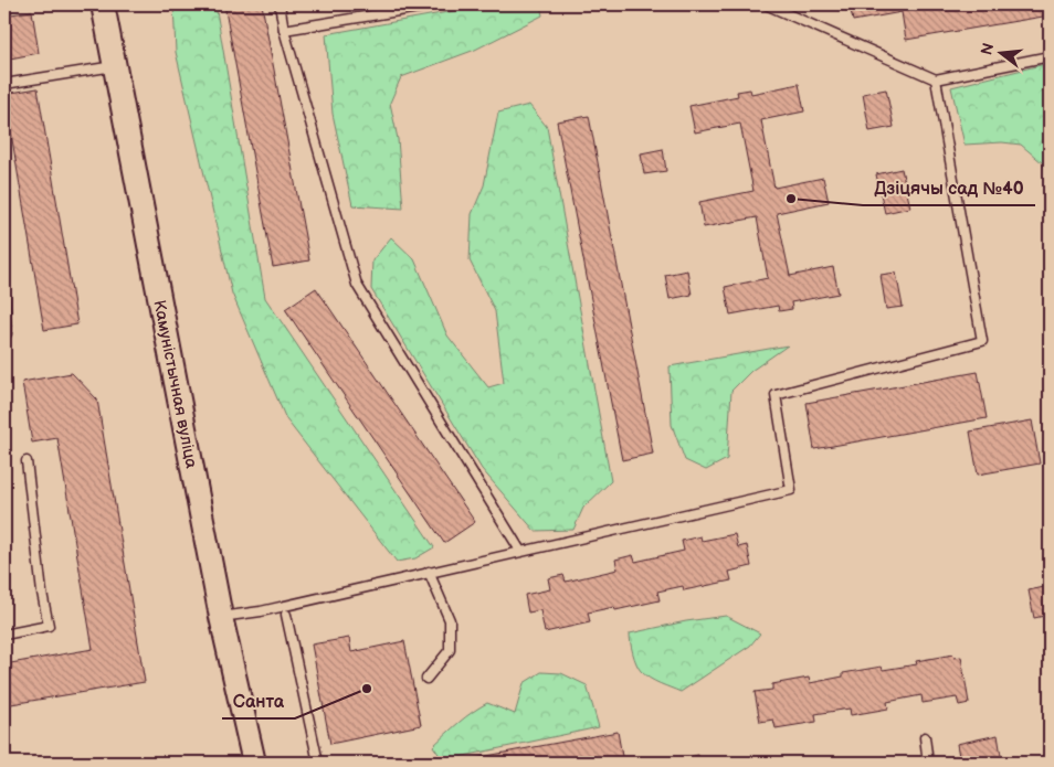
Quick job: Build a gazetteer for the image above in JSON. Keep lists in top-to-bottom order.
{
  "streets": {
    "street": ["Камуністычная вуліца"]
  },
  "places": ["Дзіцячы сад №40", "Санта"],
  "north": "left"
}
